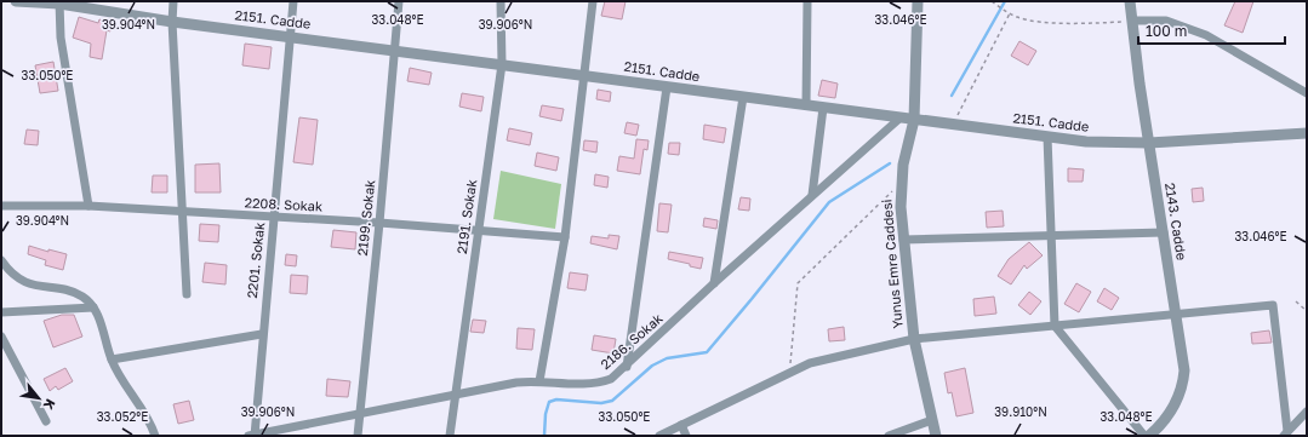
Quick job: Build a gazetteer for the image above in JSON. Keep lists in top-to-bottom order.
{
  "streets": {
    "street": [
      "2151. Cadde",
      "2208. Sokak",
      "2191. Sokak",
      "2199. Sokak",
      "2143. Cadde",
      "2201. Sokak",
      "Yunus Emre Caddesi",
      "2186. Sokak"
    ]
  },
  "crossings": [
    ["2151. Cadde", "2191. Sokak"],
    ["2151. Cadde", "2199. Sokak"],
    ["2151. Cadde", "2143. Cadde"],
    ["2151. Cadde", "2201. Sokak"],
    ["2151. Cadde", "Yunus Emre Caddesi"],
    ["2151. Cadde", "2186. Sokak"],
    ["2208. Sokak", "2191. Sokak"],
    ["2208. Sokak", "2199. Sokak"],
    ["2208. Sokak", "2201. Sokak"],
    ["2191. Sokak", "2186. Sokak"],
    ["2199. Sokak", "2186. Sokak"],
    ["2201. Sokak", "2186. Sokak"]
  ],
  "scale_bar": "100 m",
  "north": "bottom right",
  "coordinates": [
    "33.048°E",
    "33.046°E",
    "39.904°N",
    "39.906°N",
    "33.050°E",
    "39.910°N",
    "33.052°E"
  ]
}
